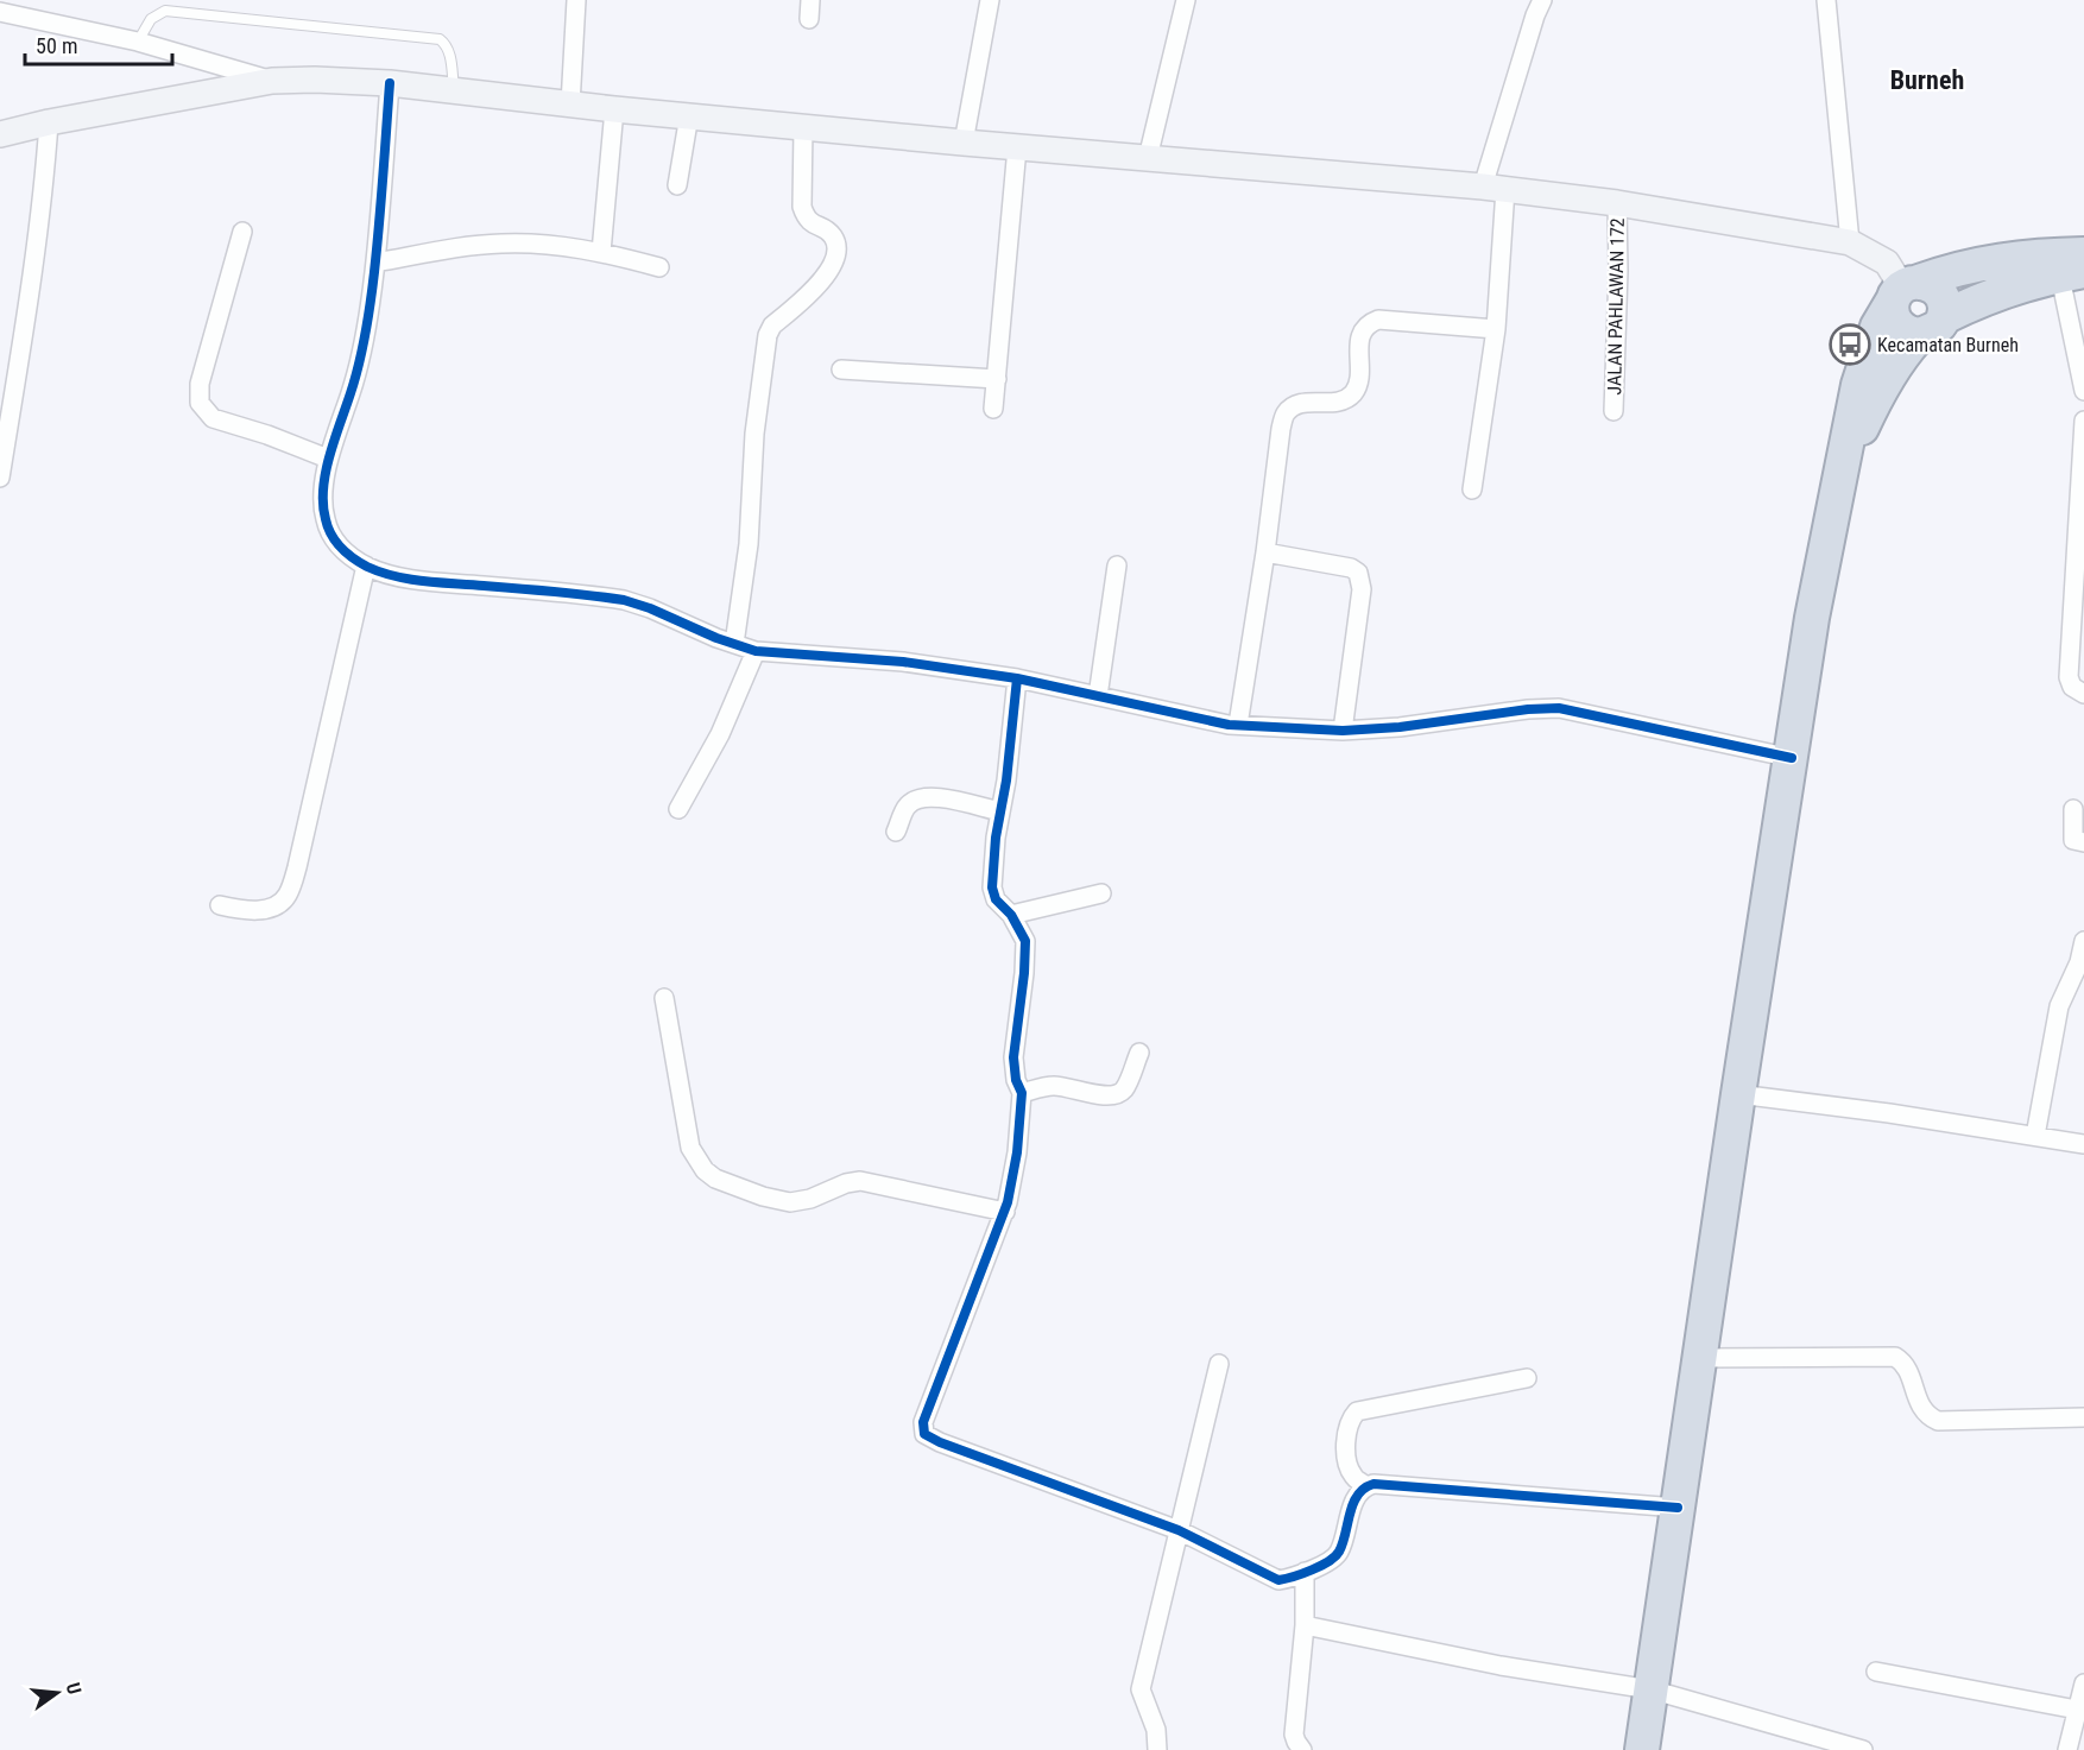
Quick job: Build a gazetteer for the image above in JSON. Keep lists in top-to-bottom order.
{
  "streets": {
    "street": ["JALAN PAHLAWAN 172"]
  },
  "districts": ["Burneh"],
  "places": {
    "bus stop": ["Kecamatan Burneh"]
  },
  "scale_bar": "50 m",
  "north": "right"
}
